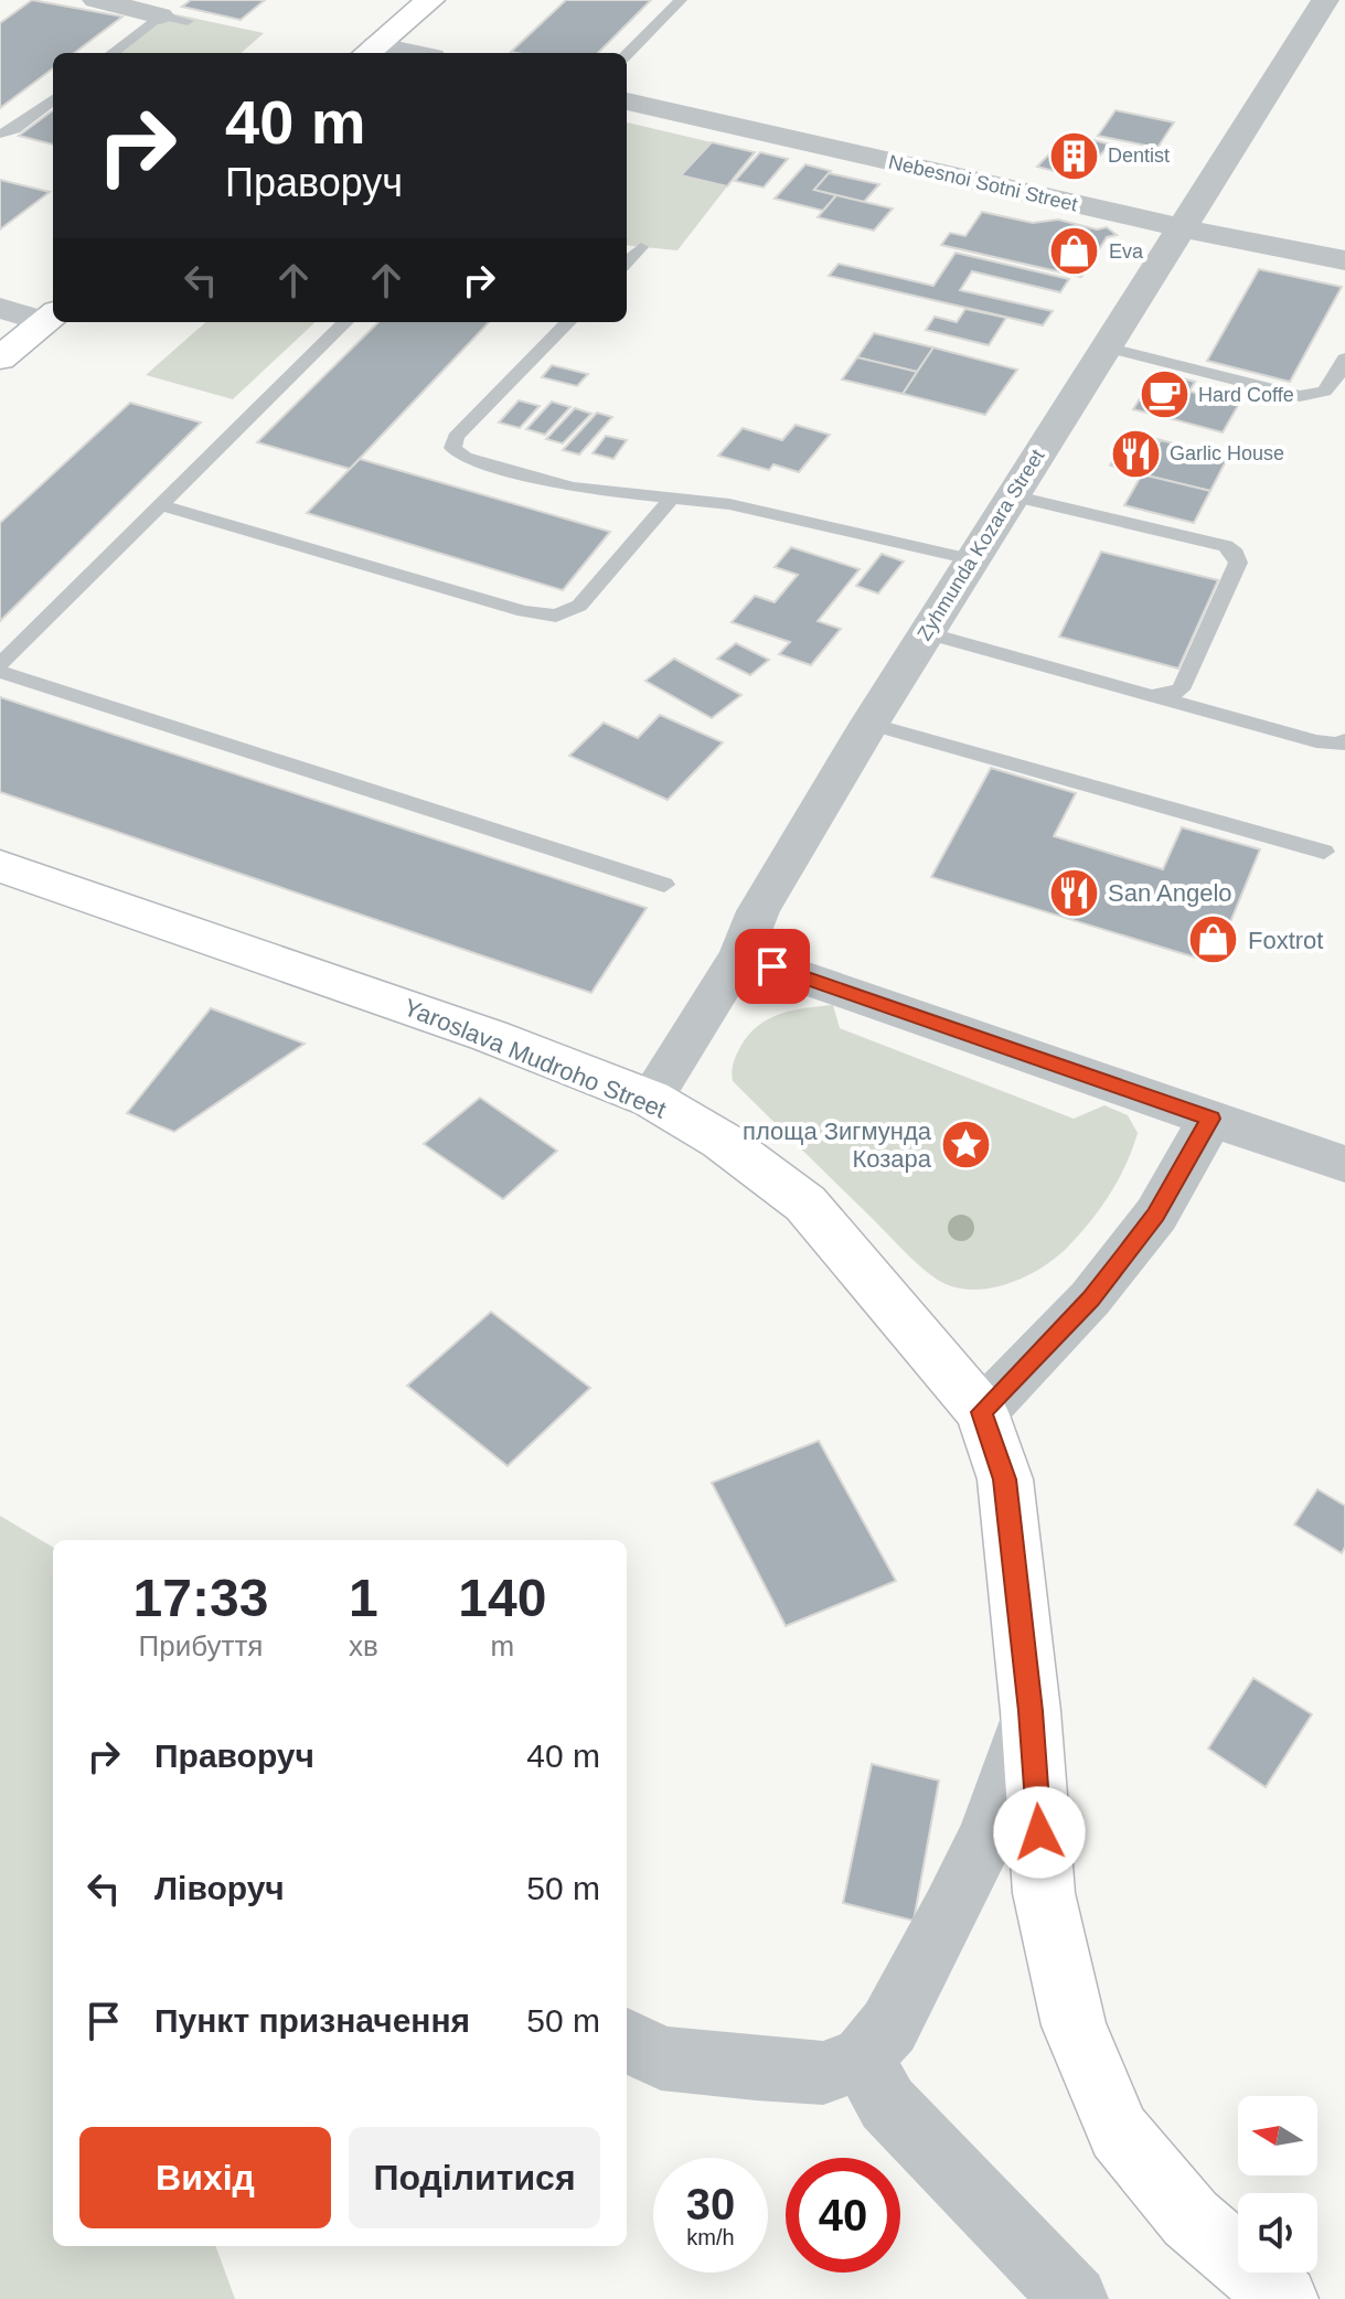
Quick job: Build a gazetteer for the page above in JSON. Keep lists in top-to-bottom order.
{
  "streets": {
    "street": ["Nebesnoi Sotni Street", "Zyhmunda Kozara Street", "Yaroslava Mudroho Street"]
  },
  "crossings": [
    ["Nebesnoi Sotni Street", "Zyhmunda Kozara Street"],
    ["Zyhmunda Kozara Street", "Yaroslava Mudroho Street"]
  ],
  "places": {
    "building": ["Dentist"],
    "shop": ["Eva", "Foxtrot"],
    "cafe": ["Hard Coffe"],
    "restaurant": ["Garlic House", "San Angelo"],
    "place": ["площа Зигмунда Козара"]
  },
  "north": "left",
  "page": {
    "turn": ["40 m", "Праворуч"],
    "eta": [
      "17:33",
      "Прибуття",
      "1",
      "хв",
      "140",
      "m"
    ],
    "list": [
      {
        "name": "Праворуч",
        "value": "40 m"
      },
      {
        "name": "Ліворуч",
        "value": "50 m"
      },
      {
        "name": "Пункт призначення",
        "value": "50 m"
      }
    ],
    "buttons": ["Вихід", "Поділитися"],
    "speed": "30 km/h",
    "limit": "40"
  }
}
